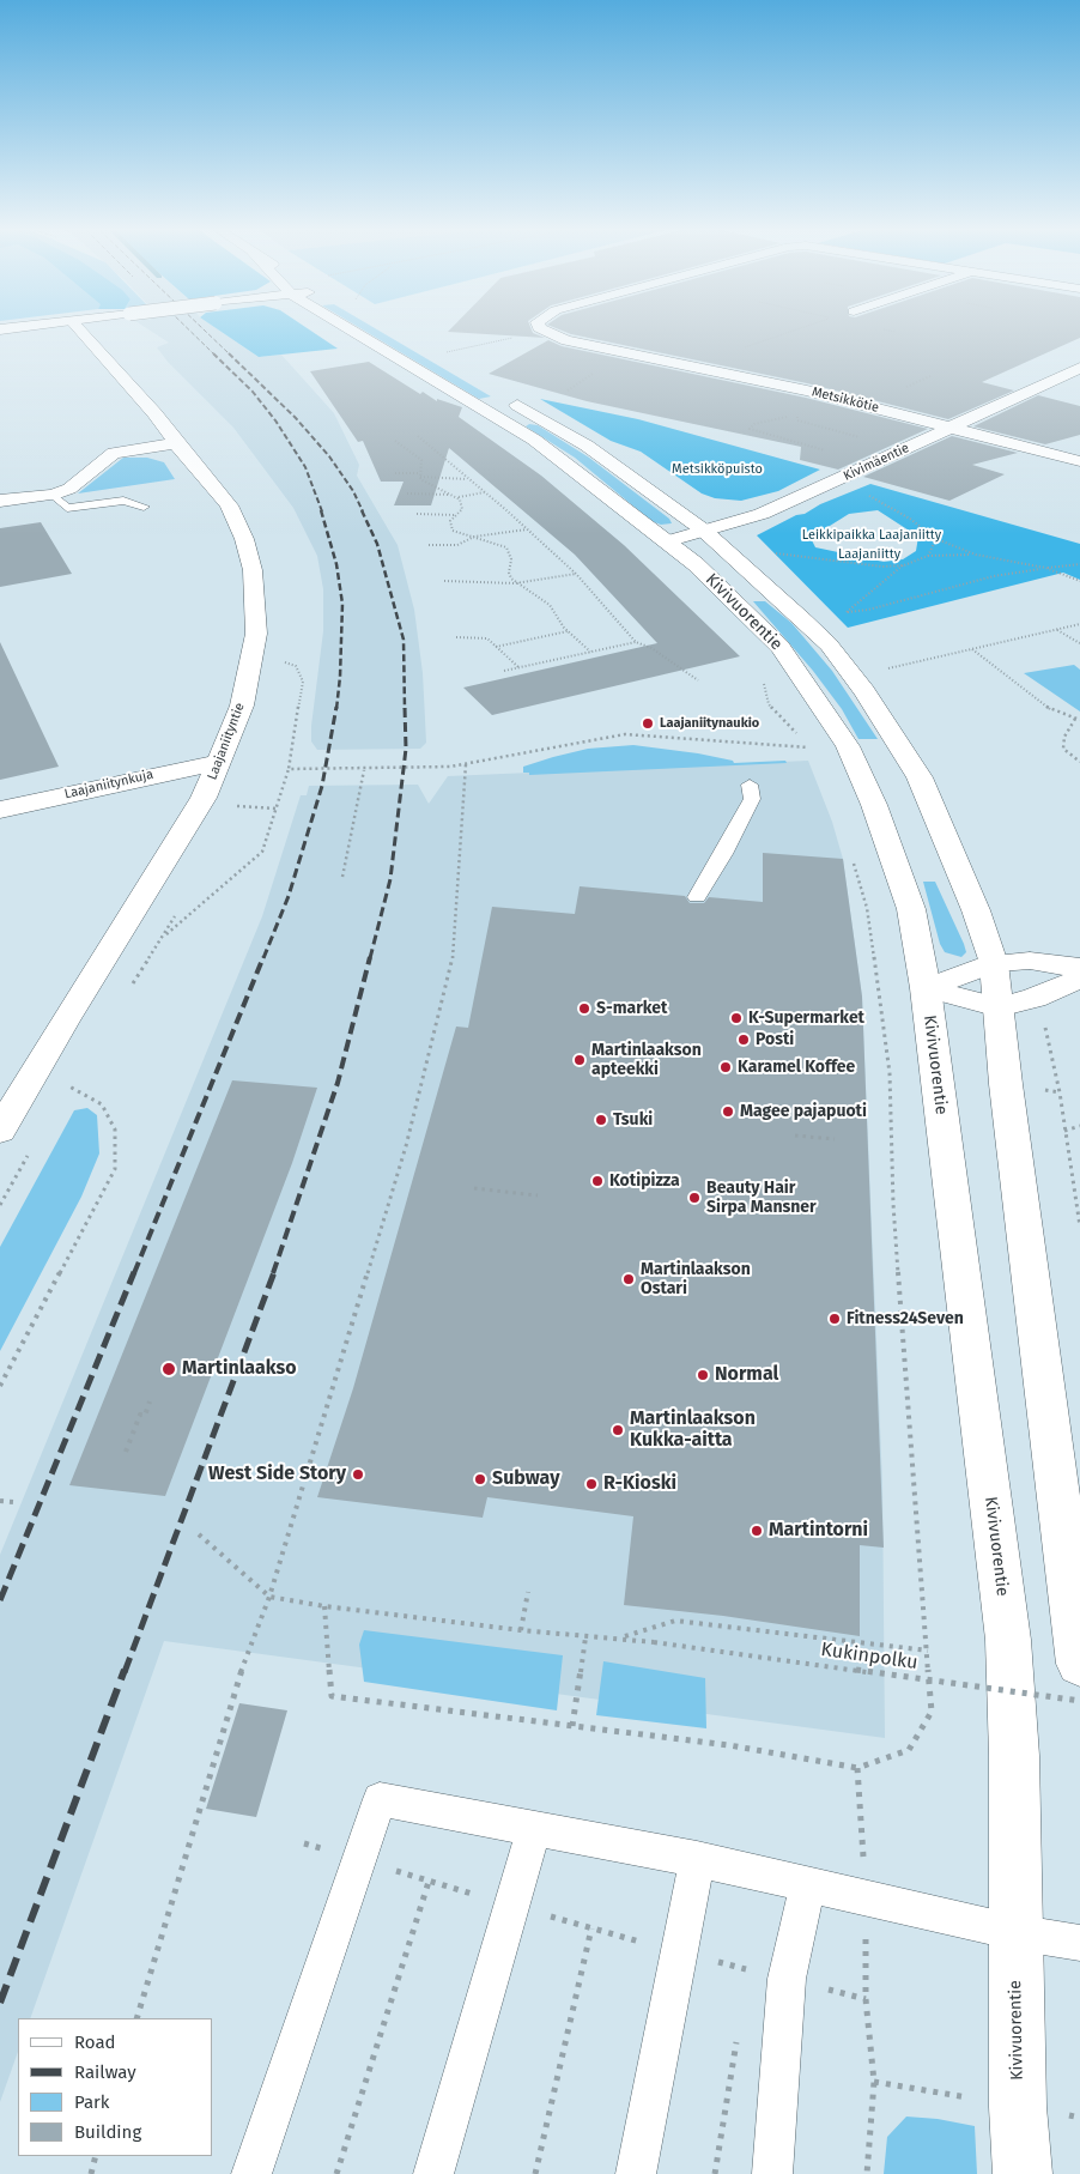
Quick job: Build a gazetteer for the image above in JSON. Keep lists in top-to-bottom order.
{
  "streets": {
    "street": [
      "Metsikkötie",
      "Kivimäentie",
      "Kivivuorentie",
      "Laajaniityntie",
      "Laajaniitynkuja"
    ],
    "path": ["Kukinpolku"]
  },
  "crossings": [
    ["Metsikkötie", "Kivimäentie"],
    ["Kivimäentie", "Kivivuorentie"],
    ["Laajaniityntie", "Laajaniitynkuja"]
  ],
  "parks": ["Metsikköpuisto", "Leikkipaikka Laajaniitty", "Laajaniitty"],
  "places": [
    "Laajaniitynaukio",
    "S-market",
    "K-Supermarket",
    "Posti",
    "Martinlaakson apteekki",
    "Karamel Koffee",
    "Magee pajapuoti",
    "Tsuki",
    "Kotipizza",
    "Beauty Hair Sirpa Mansner",
    "Martinlaakson Ostari",
    "Fitness24Seven",
    "Martinlaakso",
    "Normal",
    "Martinlaakson Kukka-aitta",
    "West Side Story",
    "Subway",
    "R-Kioski",
    "Martintorni"
  ],
  "legend": [
    "Road",
    "Railway",
    "Park",
    "Building"
  ]
}
